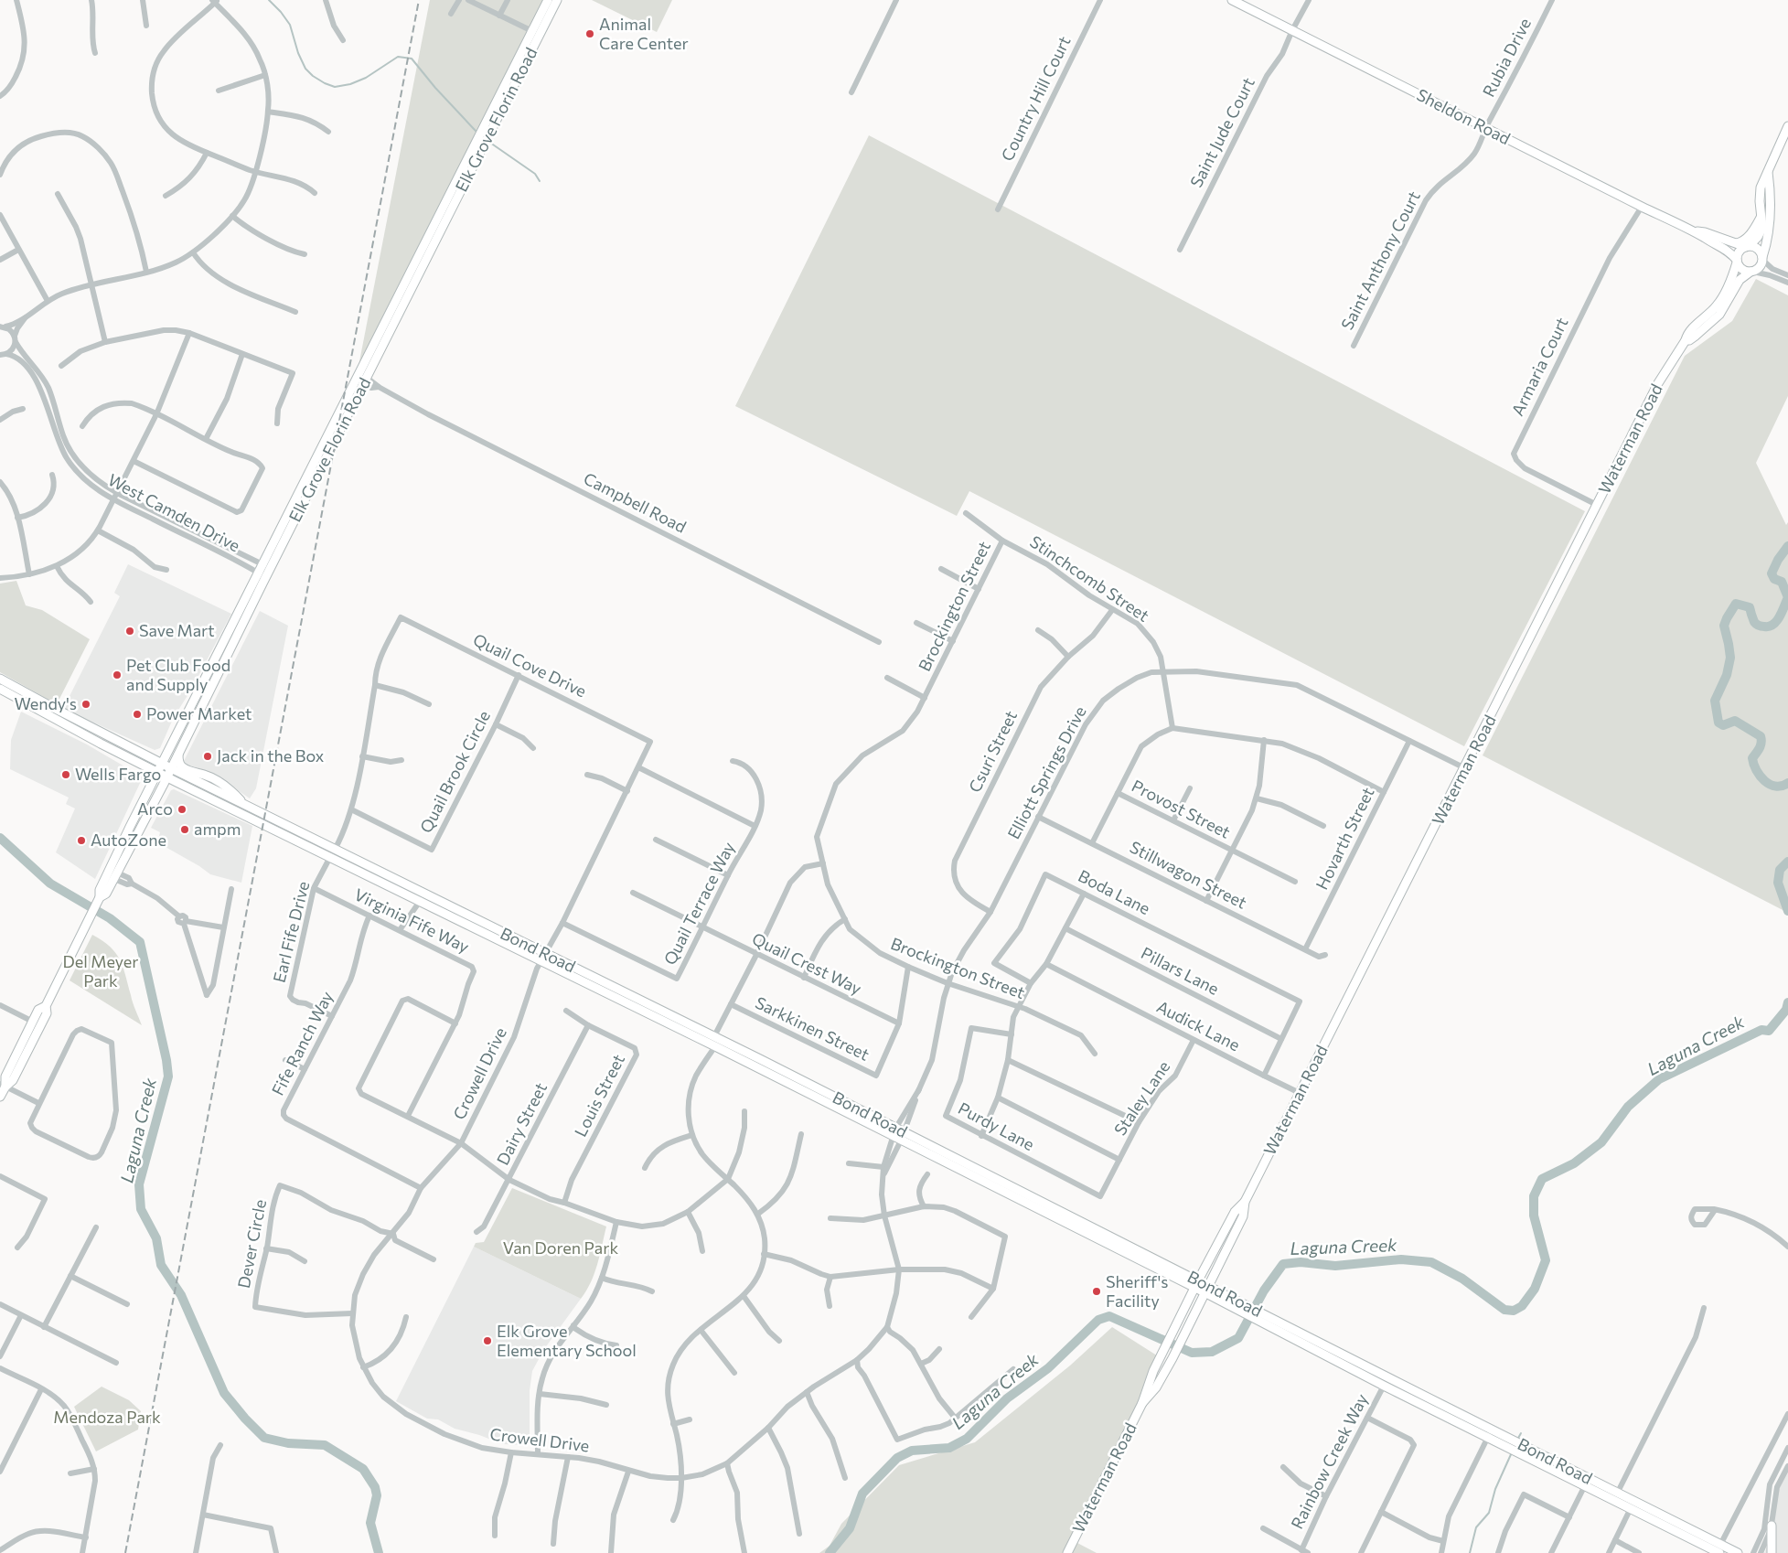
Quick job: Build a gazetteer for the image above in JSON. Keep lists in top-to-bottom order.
{
  "streets": {
    "main road": [
      "Sheldon Road",
      "Elk Grove Florin Road",
      "Waterman Road",
      "Bond Road"
    ],
    "street": [
      "Rubia Drive",
      "Country Hill Court",
      "Saint Jude Court",
      "Saint Anthony Court",
      "Armaria Court",
      "Campbell Road",
      "West Camden Drive",
      "Stinchcomb Street",
      "Brockington Street",
      "Quail Cove Drive",
      "Csuri Street",
      "Quail Brook Circle",
      "Elliott Springs Drive",
      "Provost Street",
      "Hovarth Street",
      "Stillwagon Street",
      "Boda Lane",
      "Quail Terrace Way",
      "Virginia Fife Way",
      "Earl Fife Drive",
      "Quail Crest Way",
      "Pillars Lane",
      "Audick Lane",
      "Sarkkinen Street",
      "Fife Ranch Way",
      "Crowell Drive",
      "Louis Street",
      "Staley Lane",
      "Dairy Street",
      "Purdy Lane",
      "Dever Circle",
      "Rainbow Creek Way"
    ]
  },
  "crossings": [
    ["Rubia Drive", "Sheldon Road"],
    ["Rubia Drive", "Saint Anthony Court"],
    ["Sheldon Road", "Saint Jude Court"],
    ["Sheldon Road", "Saint Anthony Court"],
    ["Sheldon Road", "Armaria Court"],
    ["Sheldon Road", "Waterman Road"],
    ["Elk Grove Florin Road", "Campbell Road"],
    ["Elk Grove Florin Road", "West Camden Drive"],
    ["Elk Grove Florin Road", "Bond Road"],
    ["Armaria Court", "Waterman Road"],
    ["Waterman Road", "Elliott Springs Drive"],
    ["Waterman Road", "Bond Road"],
    ["Waterman Road", "Audick Lane"],
    ["Stinchcomb Street", "Brockington Street"],
    ["Stinchcomb Street", "Csuri Street"],
    ["Stinchcomb Street", "Elliott Springs Drive"],
    ["Brockington Street", "Elliott Springs Drive"],
    ["Brockington Street", "Sarkkinen Street"],
    ["Quail Cove Drive", "Quail Brook Circle"],
    ["Quail Cove Drive", "Quail Terrace Way"],
    ["Quail Cove Drive", "Bond Road"],
    ["Quail Cove Drive", "Crowell Drive"],
    ["Csuri Street", "Elliott Springs Drive"],
    ["Elliott Springs Drive", "Hovarth Street"],
    ["Elliott Springs Drive", "Stillwagon Street"],
    ["Elliott Springs Drive", "Crowell Drive"],
    ["Hovarth Street", "Stillwagon Street"],
    ["Boda Lane", "Pillars Lane"],
    ["Quail Terrace Way", "Quail Crest Way"],
    ["Virginia Fife Way", "Earl Fife Drive"],
    ["Virginia Fife Way", "Fife Ranch Way"],
    ["Earl Fife Drive", "Bond Road"],
    ["Earl Fife Drive", "Fife Ranch Way"],
    ["Bond Road", "Crowell Drive"],
    ["Bond Road", "Rainbow Creek Way"],
    ["Quail Crest Way", "Sarkkinen Street"],
    ["Audick Lane", "Staley Lane"],
    ["Fife Ranch Way", "Crowell Drive"],
    ["Crowell Drive", "Dever Circle"],
    ["Louis Street", "Dairy Street"],
    ["Staley Lane", "Purdy Lane"]
  ],
  "water": ["Laguna Creek"],
  "parks": ["Del Meyer Park", "Van Doren Park", "Mendoza Park"],
  "places": [
    "Animal Care Center",
    "Save Mart",
    "Pet Club Food and Supply",
    "Wendy's",
    "Power Market",
    "Jack in the Box",
    "Wells Fargo",
    "Arco",
    "ampm",
    "AutoZone",
    "Sheriff's Facility",
    "Elk Grove Elementary School"
  ]
}
